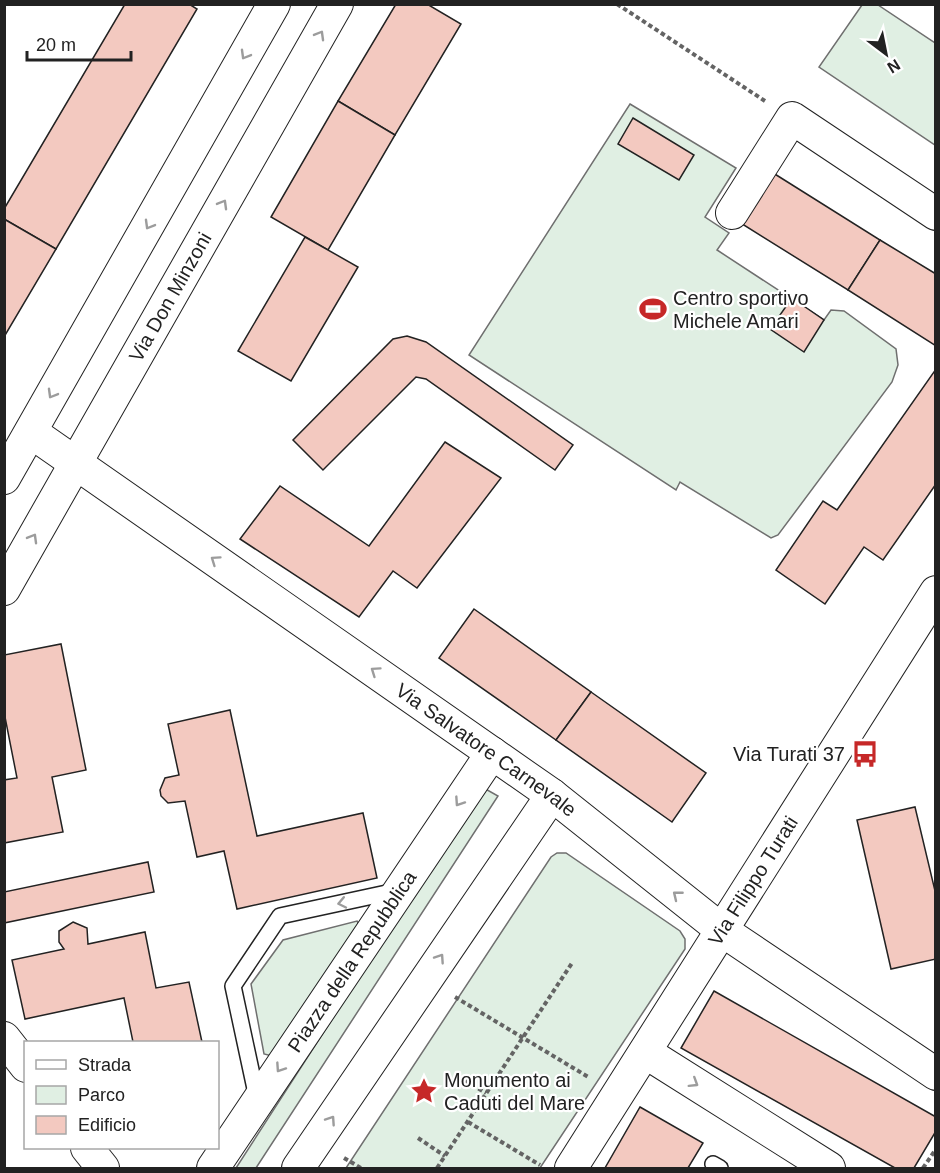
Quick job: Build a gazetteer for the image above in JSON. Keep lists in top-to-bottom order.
{
  "streets": {
    "street": [
      "Via Don Minzoni",
      "Via Salvatore Carnevale",
      "Via Filippo Turati",
      "Piazza della Repubblica"
    ]
  },
  "crossings": [
    ["Via Don Minzoni", "Via Salvatore Carnevale"],
    ["Via Salvatore Carnevale", "Via Filippo Turati"],
    ["Via Salvatore Carnevale", "Piazza della Repubblica"]
  ],
  "one_way": ["Via Salvatore Carnevale"],
  "places": {
    "sports": ["Centro sportivo Michele Amari"],
    "bus stop": ["Via Turati 37"],
    "place": ["Monumento ai Caduti del Mare"]
  },
  "legend": ["Strada", "Parco", "Edificio"],
  "scale_bar": "20 m",
  "north": "bottom right"
}
